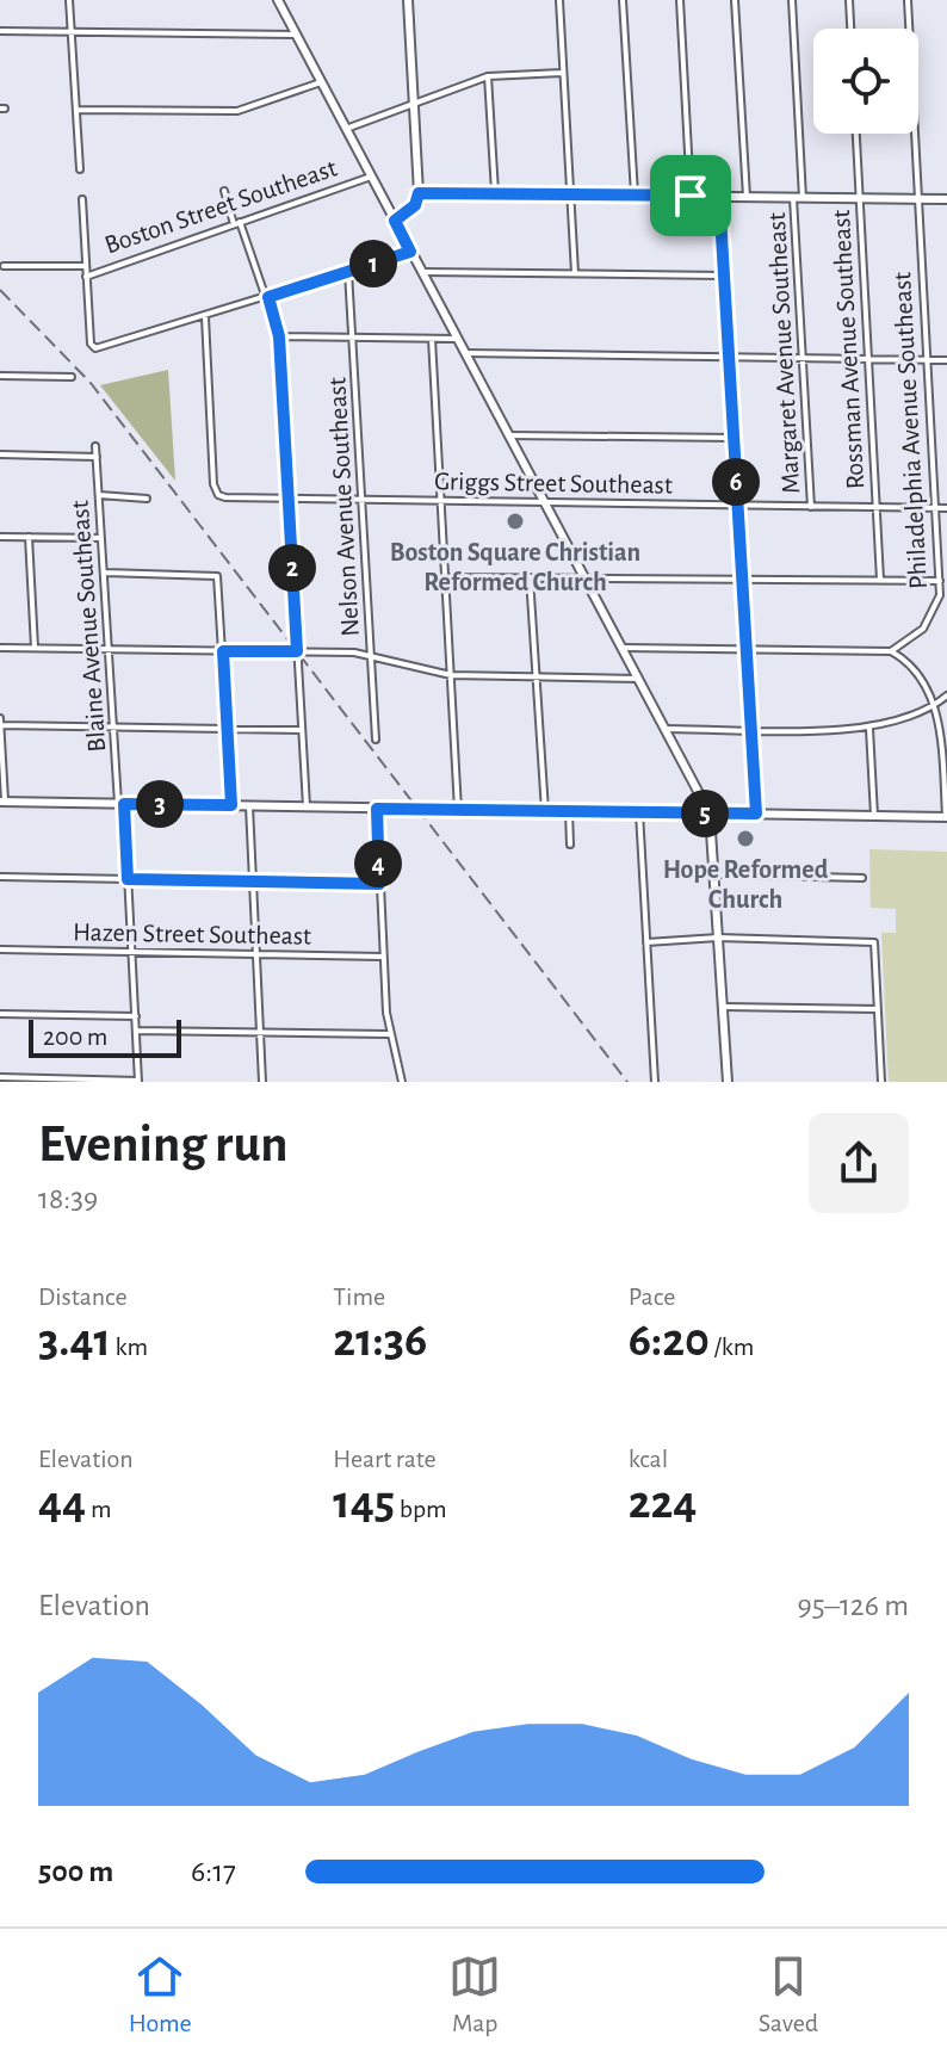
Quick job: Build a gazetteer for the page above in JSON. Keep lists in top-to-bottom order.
{
  "streets": {
    "street": [
      "Boston Street Southeast",
      "Rossman Avenue Southeast",
      "Margaret Avenue Southeast",
      "Philadelphia Avenue Southeast",
      "Griggs Street Southeast",
      "Nelson Avenue Southeast",
      "Blaine Avenue Southeast",
      "Hazen Street Southeast"
    ]
  },
  "crossings": [
    ["Rossman Avenue Southeast", "Griggs Street Southeast"],
    ["Margaret Avenue Southeast", "Griggs Street Southeast"],
    ["Philadelphia Avenue Southeast", "Griggs Street Southeast"],
    ["Griggs Street Southeast", "Nelson Avenue Southeast"],
    ["Blaine Avenue Southeast", "Hazen Street Southeast"]
  ],
  "places": ["Boston Square Christian Reformed Church", "Hope Reformed Church"],
  "scale_bar": "200 m",
  "page": {
    "pins": [
      "1",
      "6",
      "2",
      "3",
      "5",
      "4"
    ],
    "scale": "200 m",
    "heading": ["Evening run", "18:39"],
    "stats": [
      ["Distance", "3.41 km"],
      ["Time", "21:36"],
      ["Pace", "6:20 /km"],
      ["Elevation", "44 m"],
      ["Heart rate", "145 bpm"],
      ["kcal", "224"]
    ],
    "chart": ["Elevation", "95–126 m"],
    "list": [
      {
        "name": "500 m",
        "note": "6:17"
      }
    ],
    "tabs": ["Home", "Map", "Saved"]
  }
}
